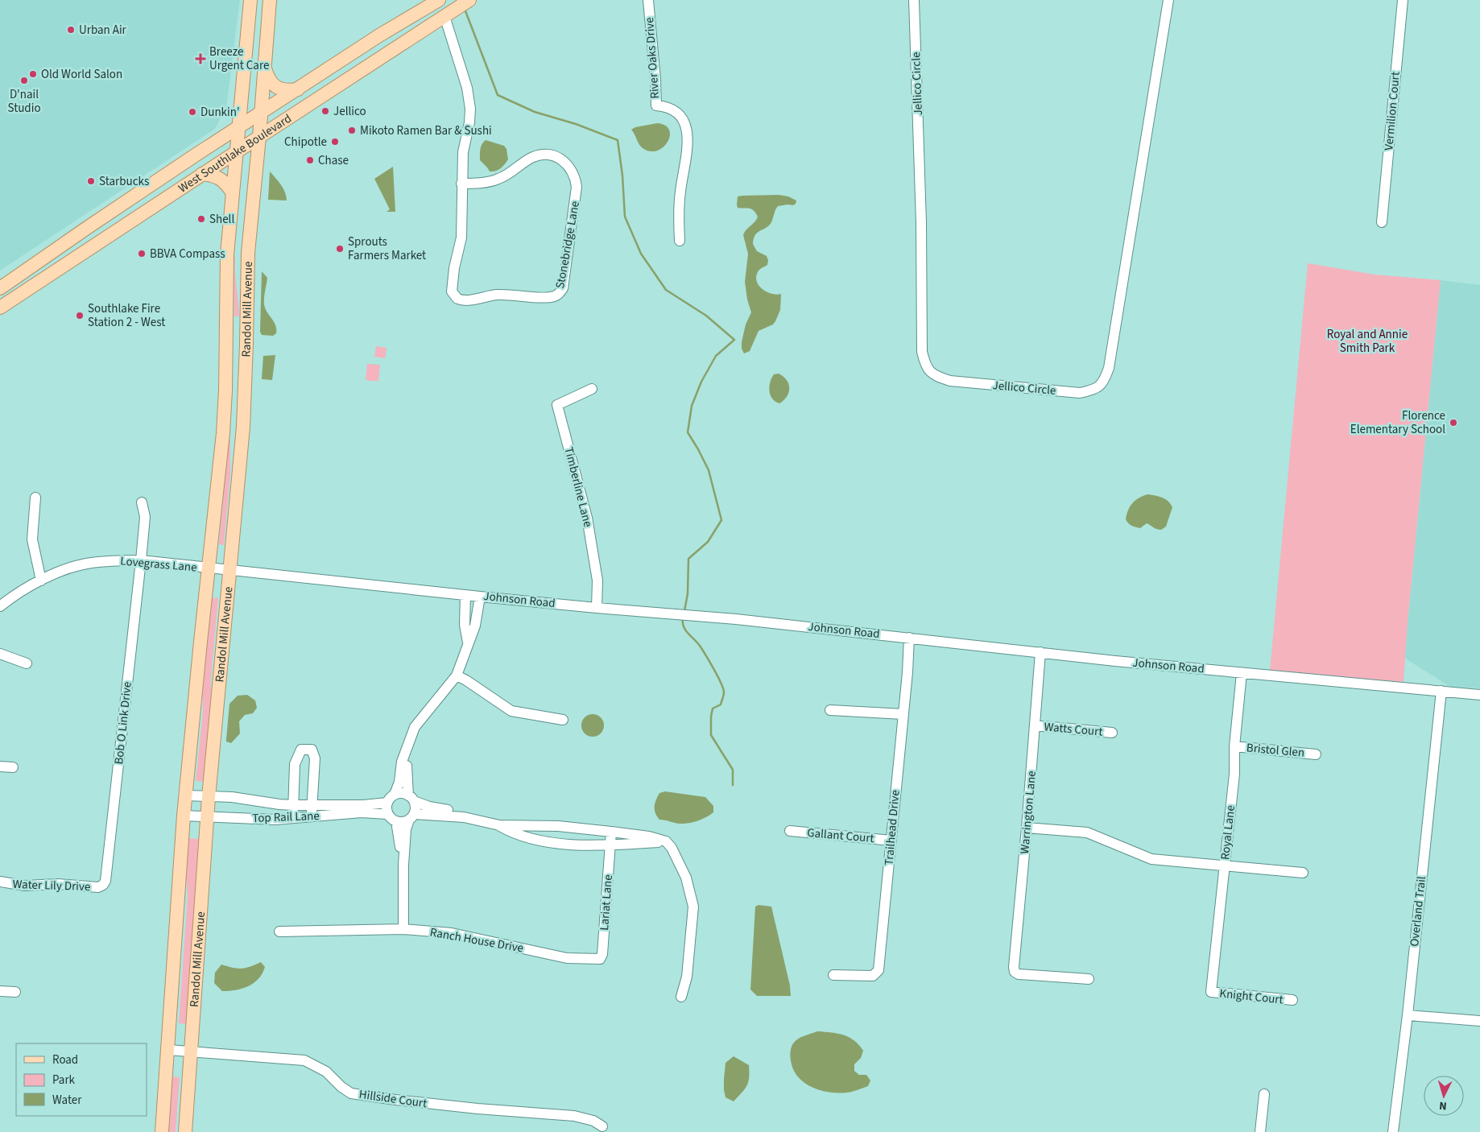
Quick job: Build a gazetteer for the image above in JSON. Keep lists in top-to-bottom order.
{
  "streets": {
    "main road": ["West Southlake Boulevard", "Randol Mill Avenue"],
    "street": [
      "River Oaks Drive",
      "Jellico Circle",
      "Vermilion Court",
      "Stonebridge Lane",
      "Timberline Lane",
      "Lovegrass Lane",
      "Johnson Road",
      "Bob O Link Drive",
      "Watts Court",
      "Bristol Glen",
      "Warrington Lane",
      "Top Rail Lane",
      "Trailhead Drive",
      "Royal Lane",
      "Gallant Court",
      "Water Lily Drive",
      "Lariat Lane",
      "Overland Trail",
      "Ranch House Drive",
      "Knight Court",
      "Hillside Court"
    ]
  },
  "crossings": [
    ["West Southlake Boulevard", "Stonebridge Lane"],
    ["West Southlake Boulevard", "Randol Mill Avenue"],
    ["Randol Mill Avenue", "Lovegrass Lane"],
    ["Randol Mill Avenue", "Johnson Road"],
    ["Randol Mill Avenue", "Top Rail Lane"],
    ["Randol Mill Avenue", "Hillside Court"],
    ["Timberline Lane", "Johnson Road"],
    ["Lovegrass Lane", "Johnson Road"],
    ["Lovegrass Lane", "Bob O Link Drive"],
    ["Johnson Road", "Warrington Lane"],
    ["Johnson Road", "Trailhead Drive"],
    ["Johnson Road", "Royal Lane"],
    ["Johnson Road", "Overland Trail"],
    ["Bob O Link Drive", "Water Lily Drive"],
    ["Watts Court", "Warrington Lane"],
    ["Bristol Glen", "Royal Lane"],
    ["Trailhead Drive", "Gallant Court"],
    ["Royal Lane", "Knight Court"],
    ["Lariat Lane", "Ranch House Drive"]
  ],
  "parks": ["Royal and Annie Smith Park"],
  "places": {
    "other": [
      "Urban Air",
      "Old World Salon",
      "D'nail Studio",
      "Jellico",
      "Dunkin'",
      "Mikoto Ramen Bar & Sushi",
      "Chipotle",
      "Chase",
      "Starbucks",
      "Shell",
      "Sprouts Farmers Market",
      "BBVA Compass",
      "Southlake Fire Station 2 - West",
      "Florence Elementary School"
    ],
    "health": ["Breeze Urgent Care"]
  },
  "legend": ["Road", "Park", "Water"],
  "north": "bottom"
}
